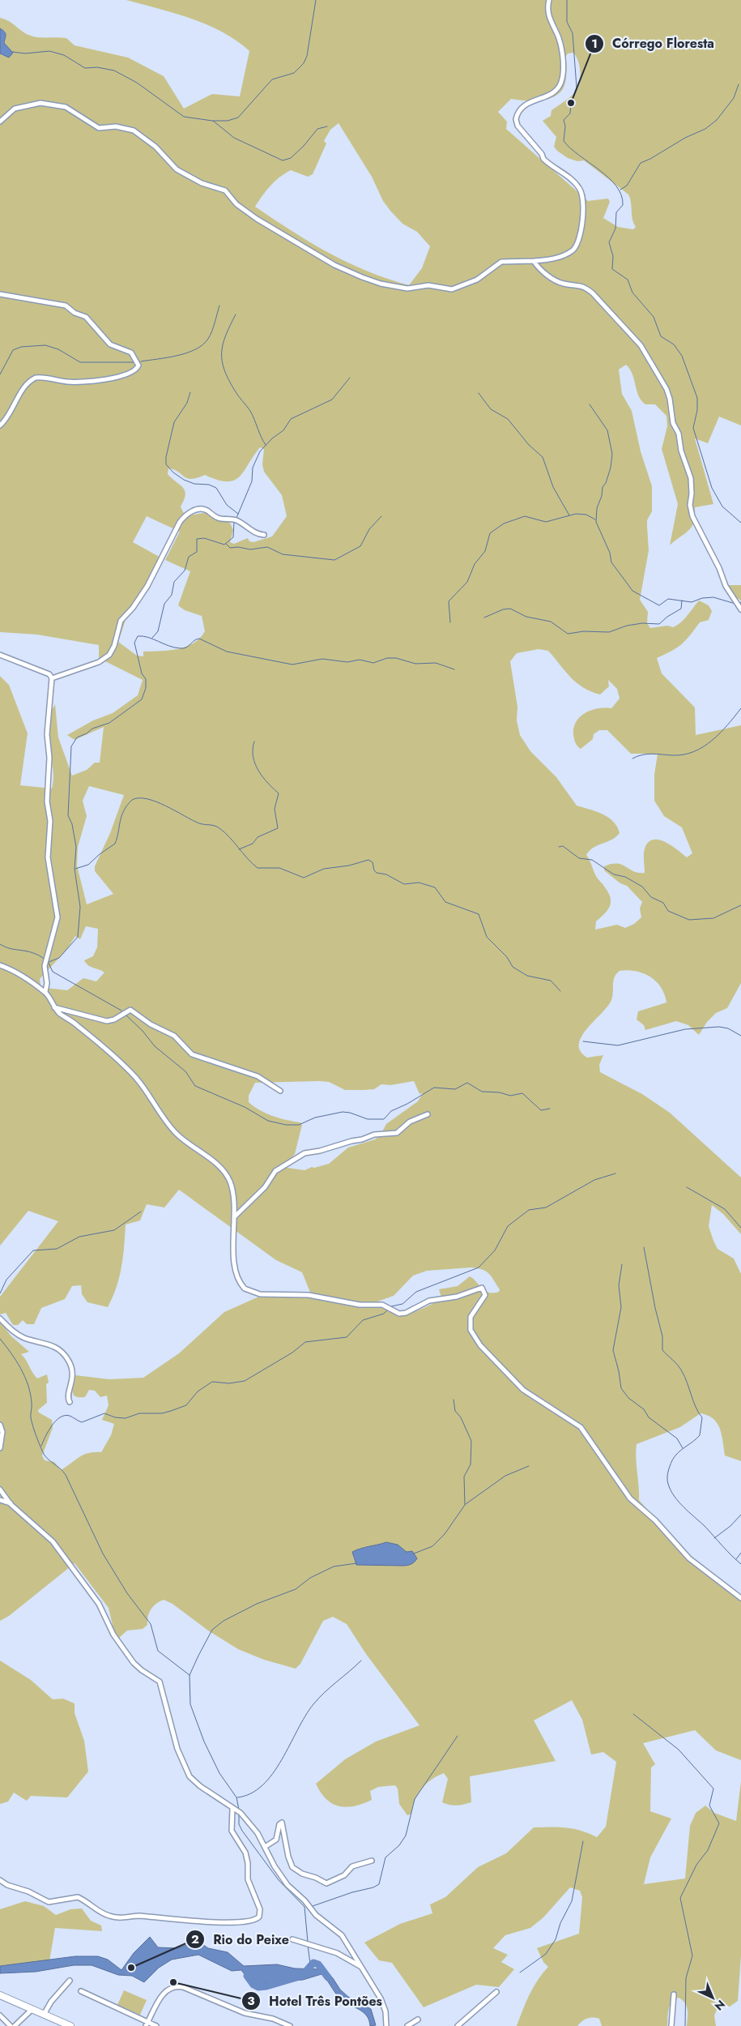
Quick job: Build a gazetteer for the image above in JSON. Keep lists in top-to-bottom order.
{
  "places": ["Córrego Floresta", "Rio do Peixe", "Hotel Três Pontões"],
  "north": "bottom right"
}
